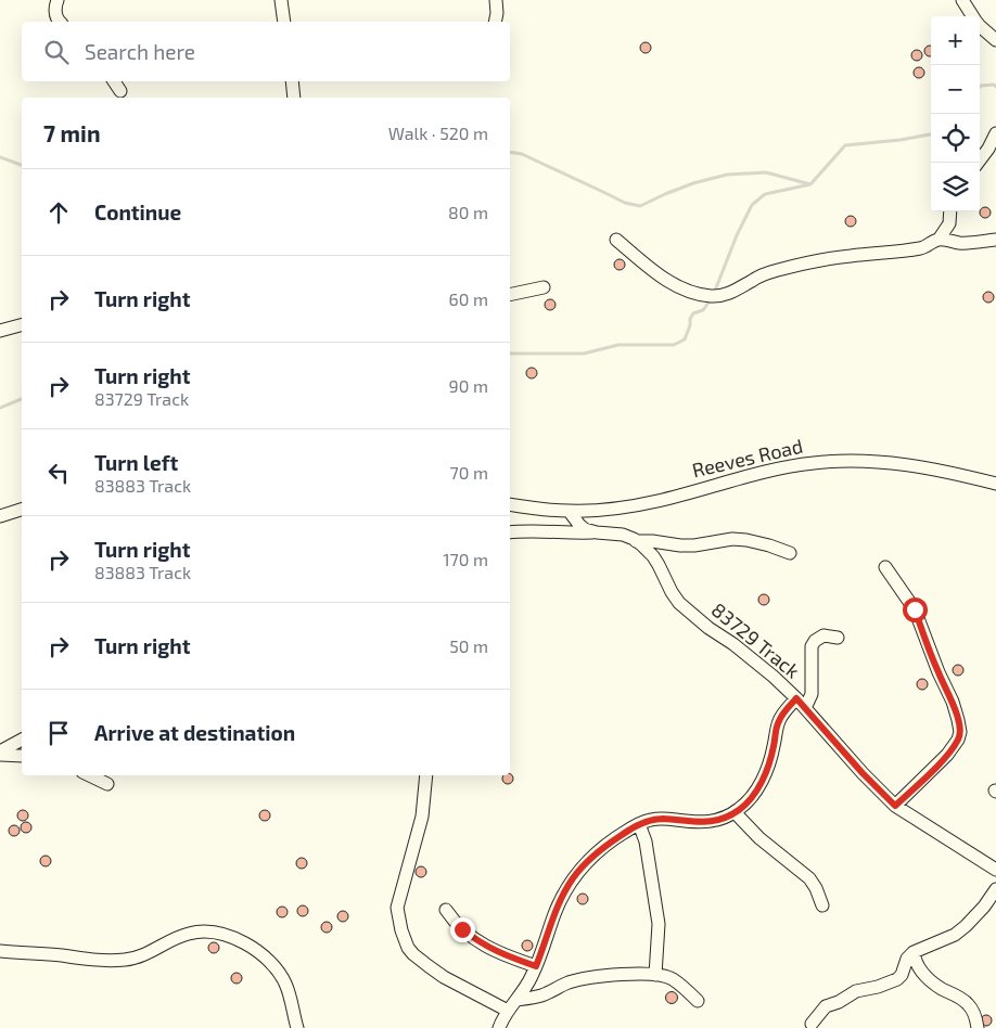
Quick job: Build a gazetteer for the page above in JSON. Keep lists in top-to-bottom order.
{
  "streets": {
    "street": ["Reeves Road", "83729 Track"]
  },
  "page": {
    "map_buttons": ["+", "−"],
    "search": "Search here",
    "heading": ["7 min", "Walk · 520 m"],
    "list": [
      ["Continue", "80 m"],
      ["Turn right", "60 m"],
      ["Turn right", "83729 Track", "90 m"],
      ["Turn left", "83883 Track", "70 m"],
      ["Turn right", "83883 Track", "170 m"],
      ["Turn right", "50 m"],
      "Arrive at destination"
    ]
  }
}
